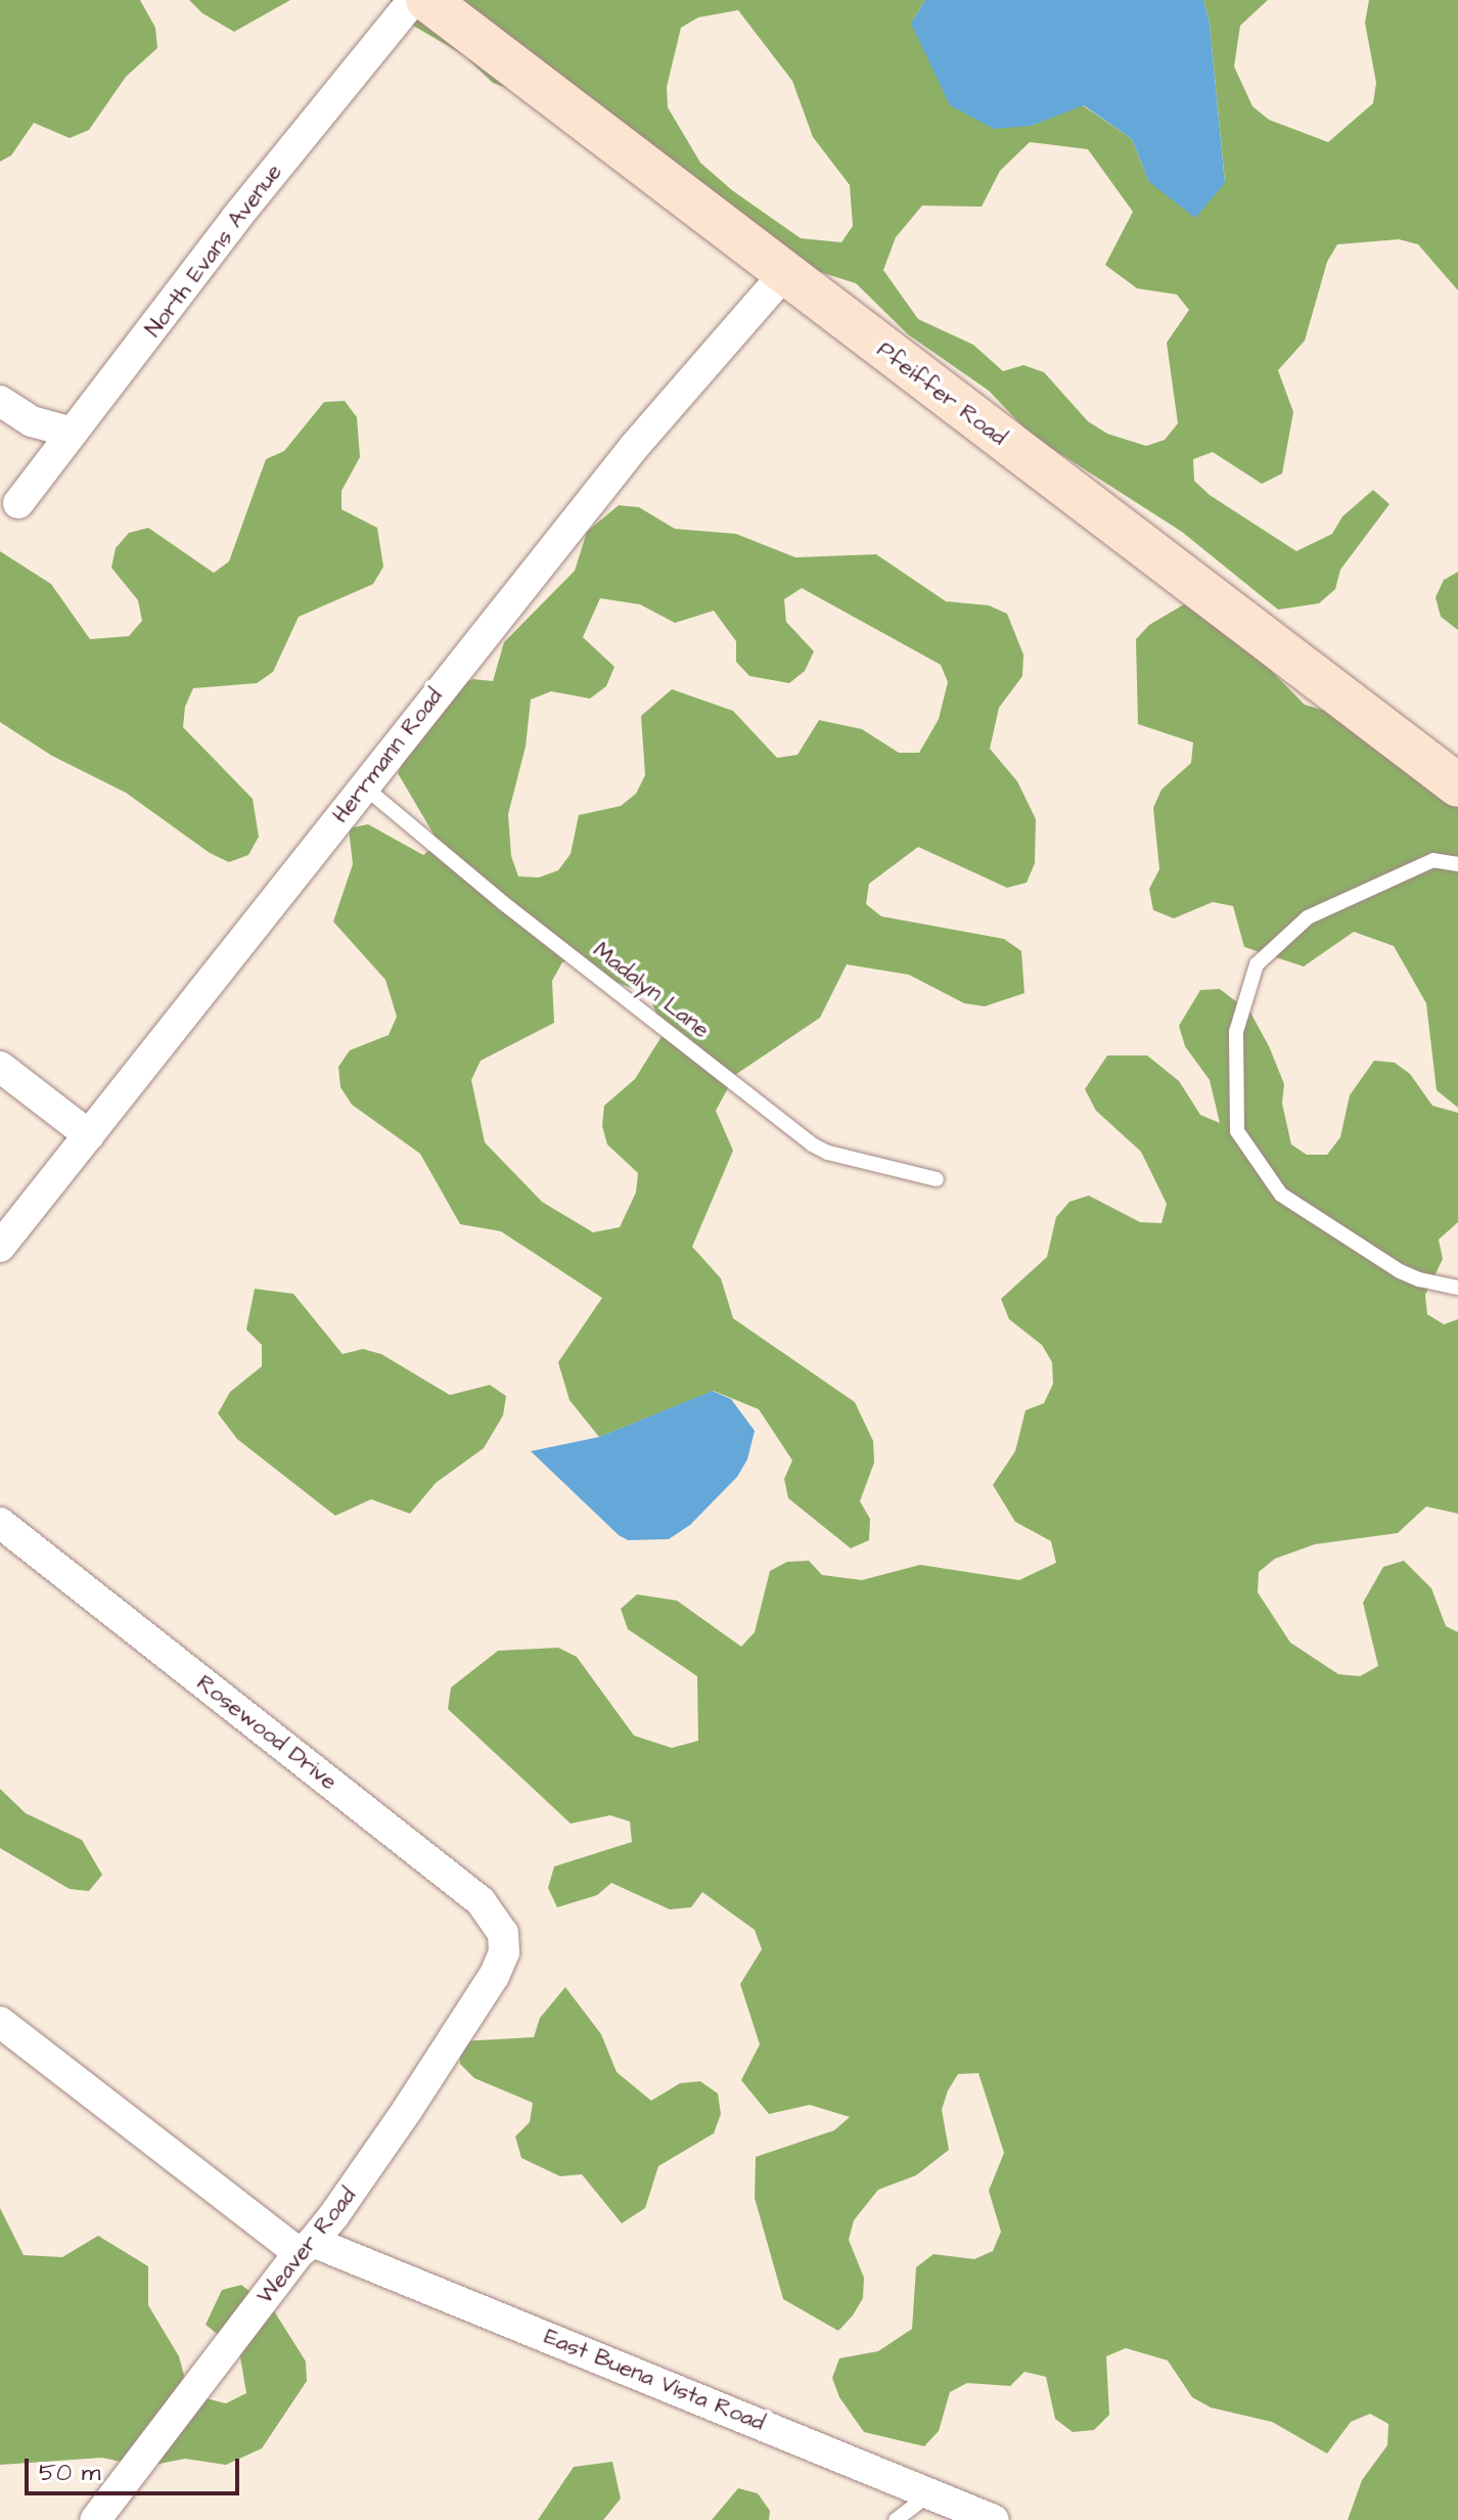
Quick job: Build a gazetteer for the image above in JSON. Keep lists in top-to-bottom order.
{
  "streets": {
    "street": [
      "North Evans Avenue",
      "Pfeiffer Road",
      "Herrmann Road",
      "Rosewood Drive",
      "Weaver Road",
      "East Buena Vista Road"
    ],
    "lane": ["Madalyn Lane"]
  },
  "crossings": [
    ["Pfeiffer Road", "Herrmann Road"],
    ["Herrmann Road", "Madalyn Lane"],
    ["Rosewood Drive", "Weaver Road"],
    ["Weaver Road", "East Buena Vista Road"]
  ],
  "scale_bar": "50 m"
}
